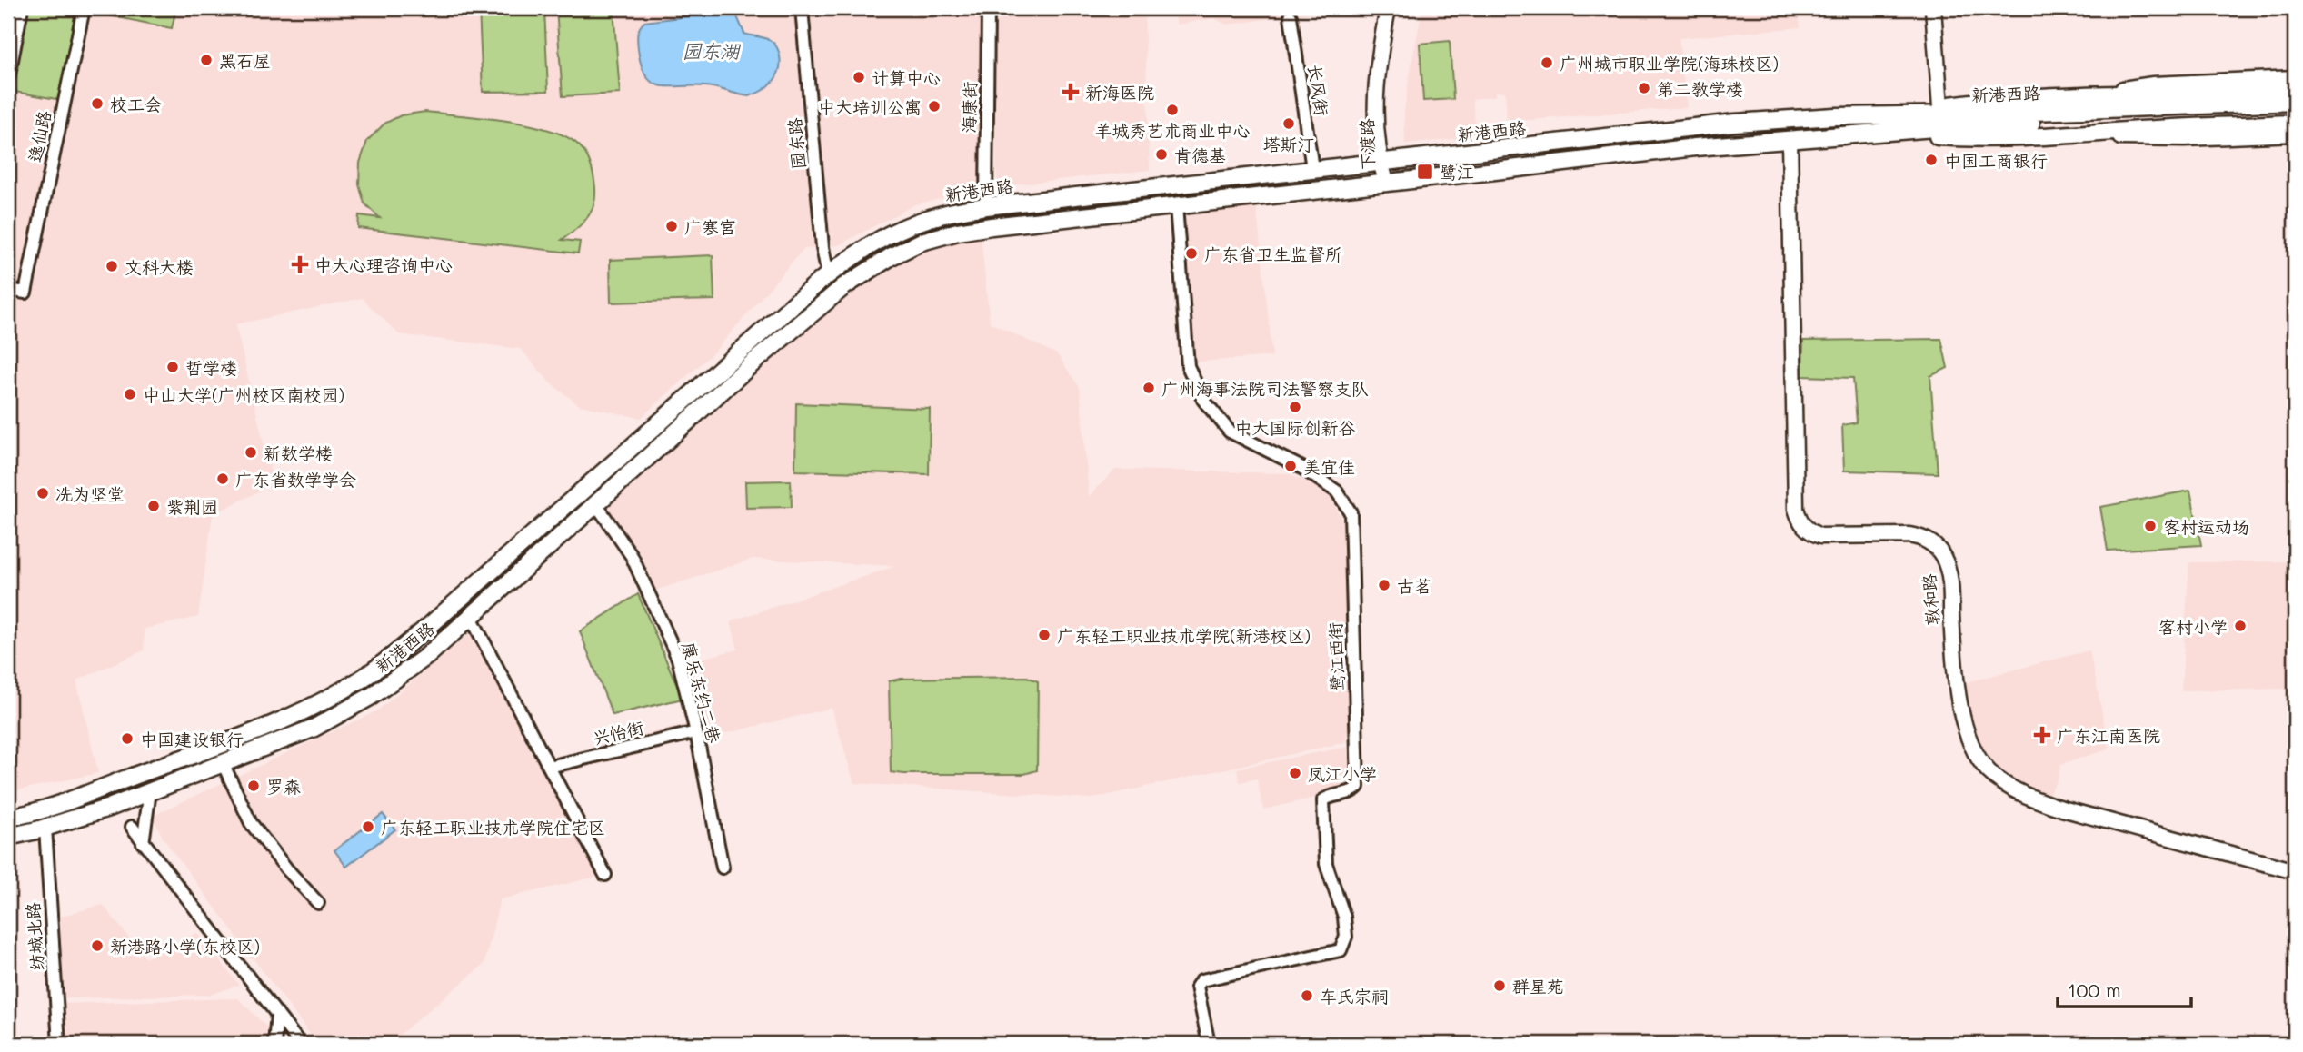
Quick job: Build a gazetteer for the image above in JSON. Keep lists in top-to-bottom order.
{
  "streets": {
    "main road": ["新港西路"],
    "street": [
      "长风街",
      "海康街",
      "逸仙路",
      "园东路",
      "下渡路",
      "敦和路",
      "鹭江西街",
      "康乐东约二巷",
      "兴怡街",
      "纺城北路"
    ]
  },
  "crossings": [
    ["长风街", "新港西路"],
    ["新港西路", "海康街"],
    ["新港西路", "园东路"],
    ["新港西路", "下渡路"],
    ["新港西路", "敦和路"],
    ["新港西路", "鹭江西街"],
    ["新港西路", "康乐东约二巷"],
    ["新港西路", "纺城北路"],
    ["康乐东约二巷", "兴怡街"]
  ],
  "water": ["园东湖"],
  "places": {
    "other": [
      "黑石屋",
      "广州城市职业学院(海珠校区)",
      "计算中心",
      "第二教学楼",
      "校工会",
      "中大培训公寓",
      "羊城秀艺术商业中心",
      "塔斯汀",
      "肯德基",
      "中国工商银行",
      "广寒宫",
      "广东省卫生监督所",
      "文科大楼",
      "哲学楼",
      "广州海事法院司法警察支队",
      "中山大学(广州校区南校园)",
      "中大国际创新谷",
      "新数学楼",
      "美宜佳",
      "广东省数学学会",
      "冼为坚堂",
      "紫荆园",
      "客村运动场",
      "古茗",
      "客村小学",
      "广东轻工职业技术学院(新港校区)",
      "中国建设银行",
      "凤江小学",
      "罗森",
      "广东轻工职业技术学院住宅区",
      "新港路小学(东校区)",
      "群星苑",
      "车氏宗祠"
    ],
    "health": ["新海医院", "中大心理咨询中心", "广东江南医院"],
    "transit": ["鹭江"]
  },
  "scale_bar": "100 m"
}
